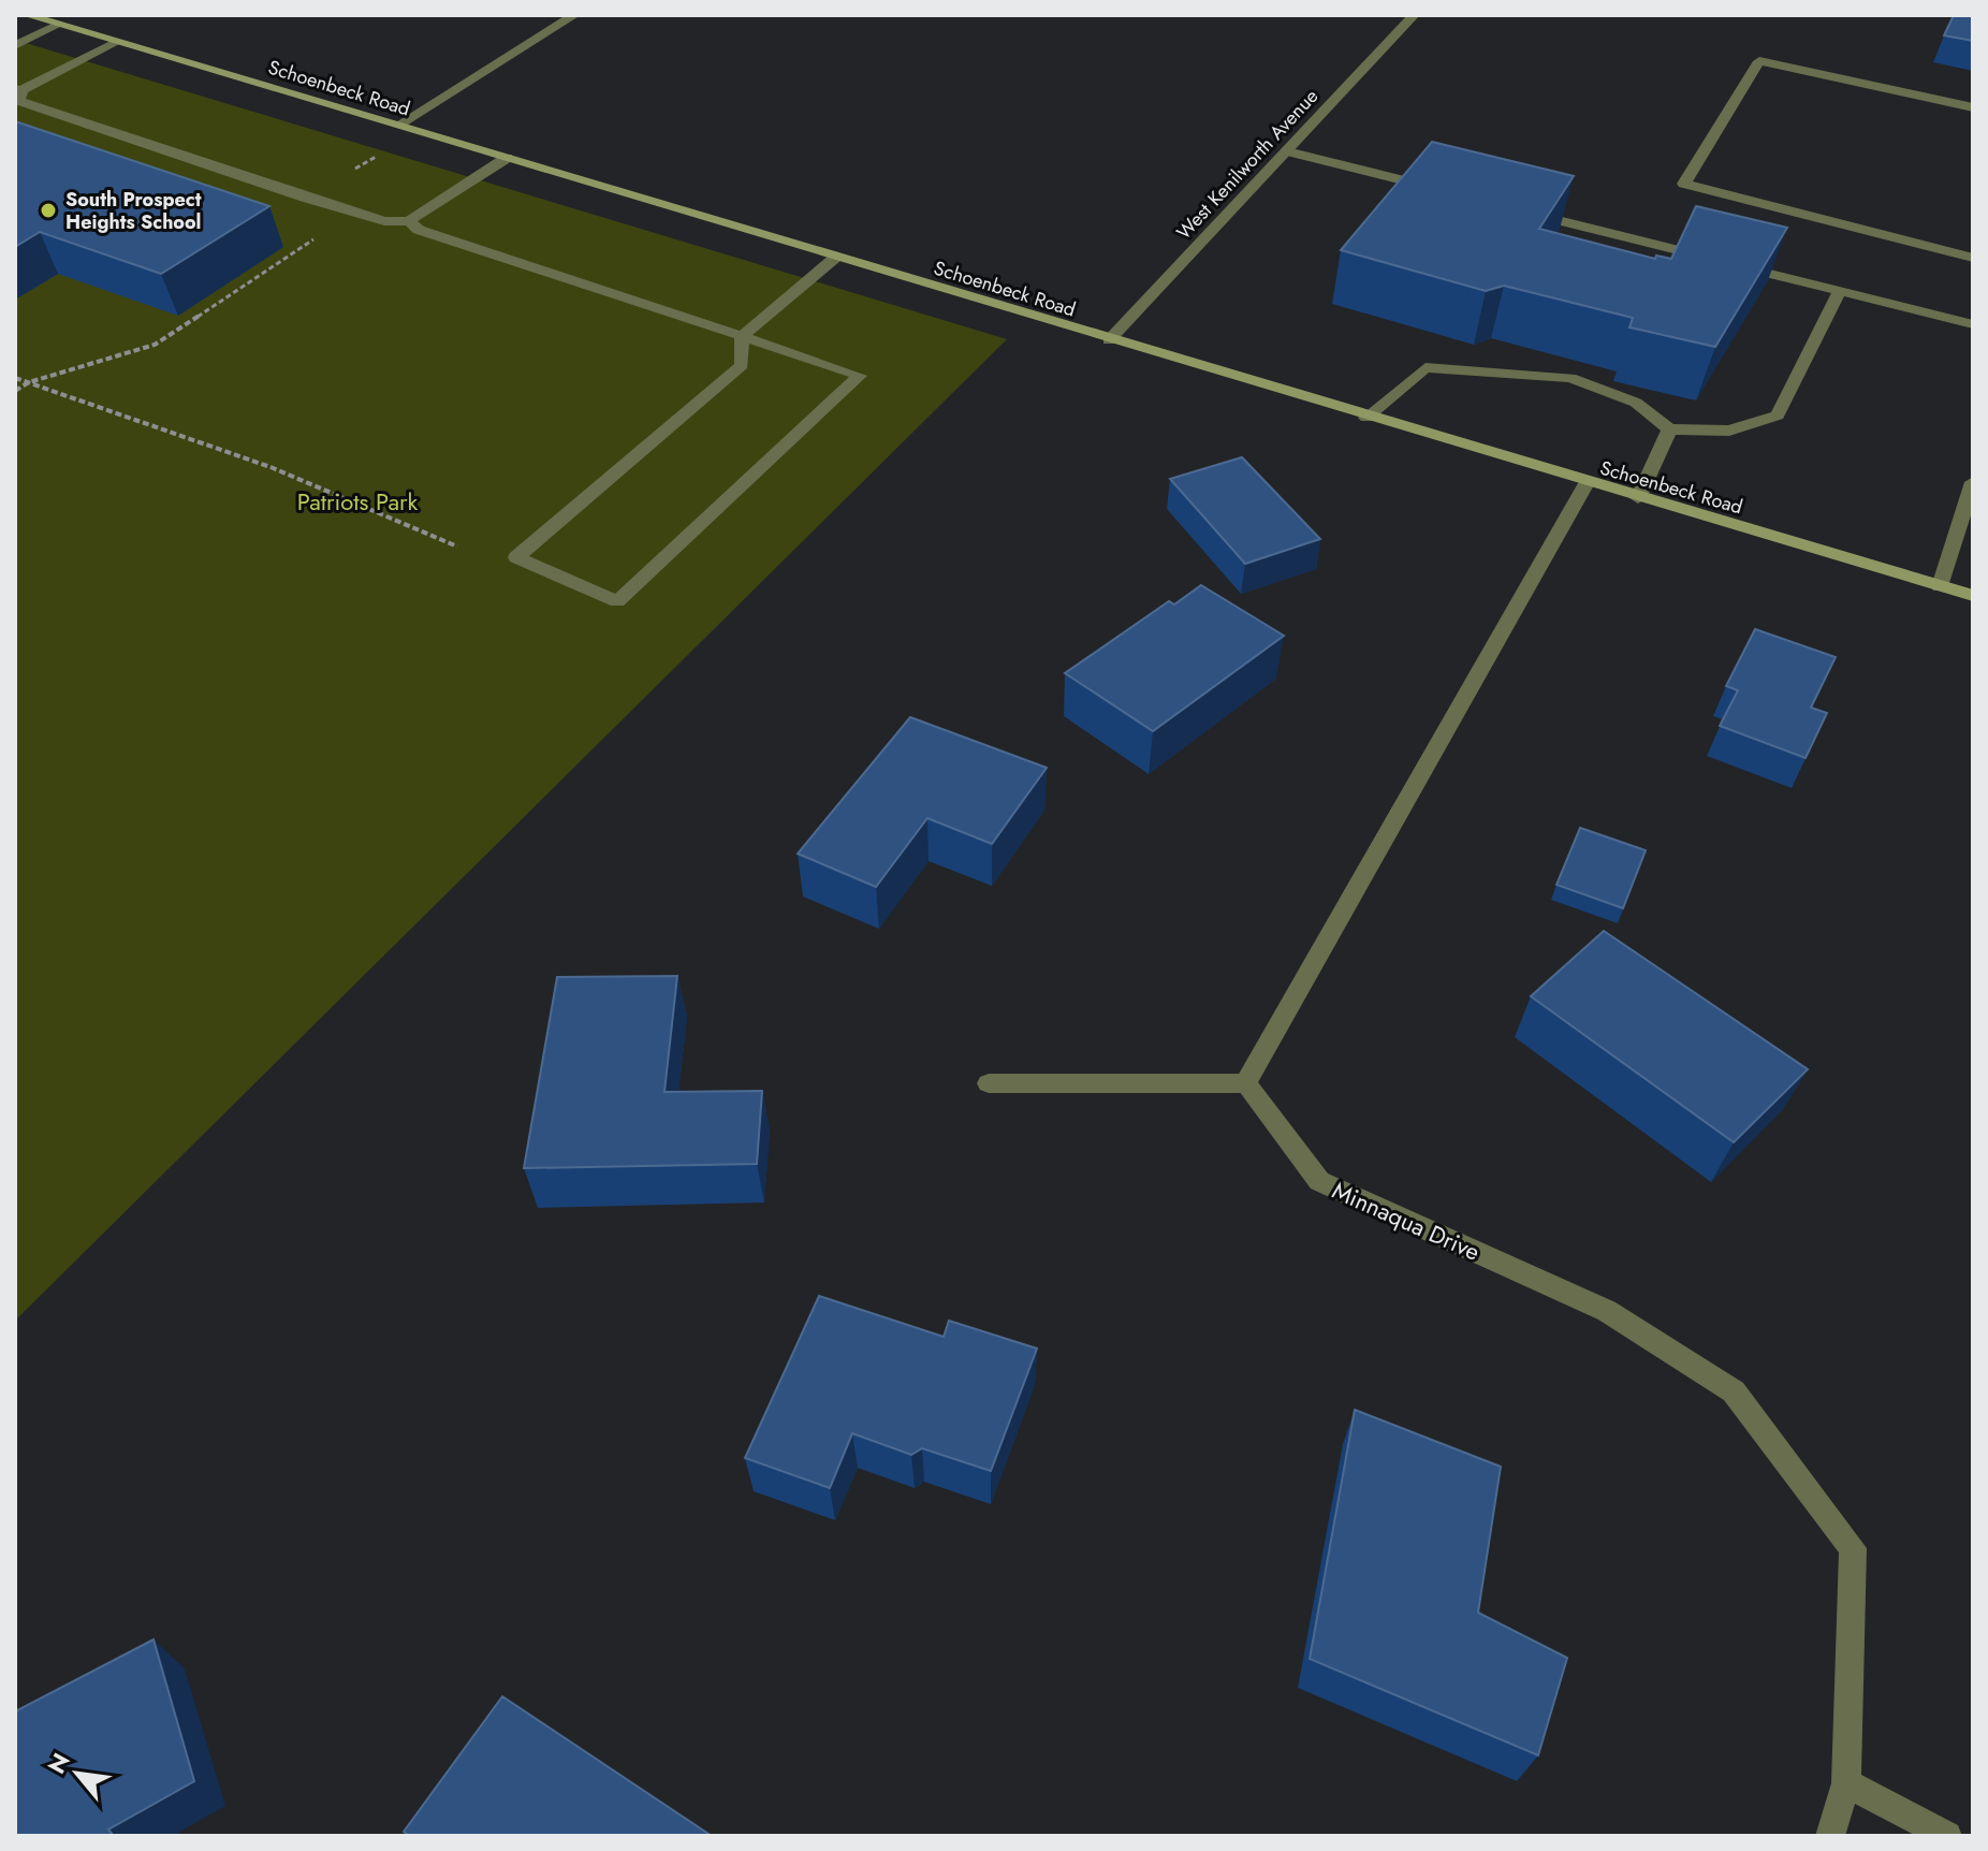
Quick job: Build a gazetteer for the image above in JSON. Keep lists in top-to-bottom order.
{
  "streets": {
    "main road": ["Schoenbeck Road"],
    "street": ["West Kenilworth Avenue", "Minnaqua Drive"]
  },
  "crossings": [
    ["Schoenbeck Road", "West Kenilworth Avenue"]
  ],
  "parks": ["Patriots Park"],
  "places": ["South Prospect Heights School"],
  "north": "top left"
}
